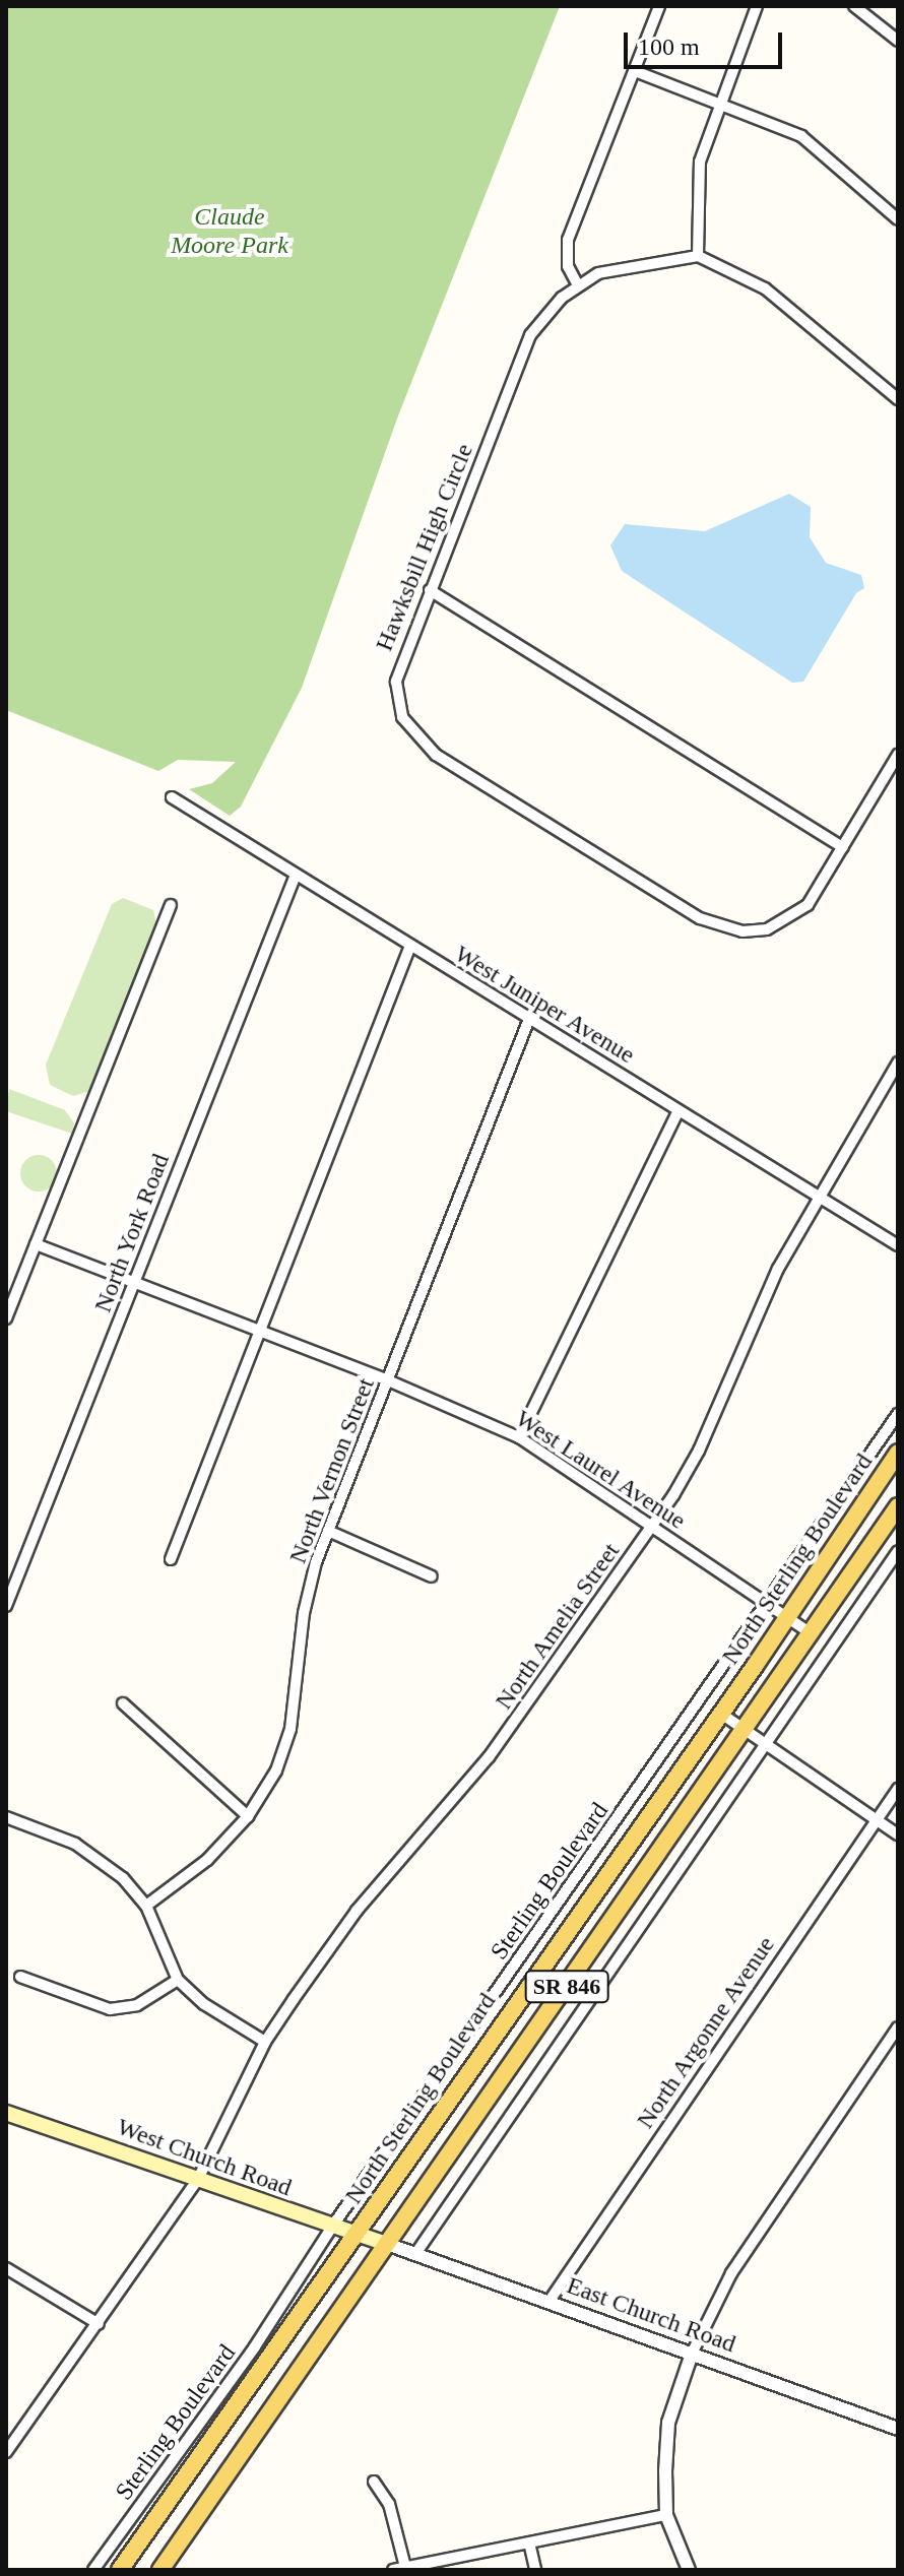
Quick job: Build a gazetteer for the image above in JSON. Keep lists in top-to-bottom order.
{
  "streets": {
    "main road": ["North Sterling Boulevard", "SR 846", "West Church Road"],
    "street": [
      "Hawksbill High Circle",
      "West Juniper Avenue",
      "North York Road",
      "West Laurel Avenue",
      "North Vernon Street",
      "North Amelia Street",
      "Sterling Boulevard",
      "North Argonne Avenue",
      "East Church Road"
    ]
  },
  "crossings": [
    ["West Juniper Avenue", "North York Road"],
    ["West Juniper Avenue", "North Vernon Street"],
    ["West Juniper Avenue", "North Amelia Street"],
    ["North York Road", "West Laurel Avenue"],
    ["West Laurel Avenue", "North Vernon Street"],
    ["West Laurel Avenue", "North Sterling Boulevard"],
    ["West Laurel Avenue", "North Amelia Street"],
    ["West Laurel Avenue", "Sterling Boulevard"],
    ["North Sterling Boulevard", "West Church Road"],
    ["North Sterling Boulevard", "East Church Road"],
    ["North Amelia Street", "West Church Road"],
    ["Sterling Boulevard", "West Church Road"],
    ["North Argonne Avenue", "East Church Road"],
    ["West Church Road", "East Church Road"]
  ],
  "parks": ["Claude Moore Park"],
  "scale_bar": "100 m"
}
